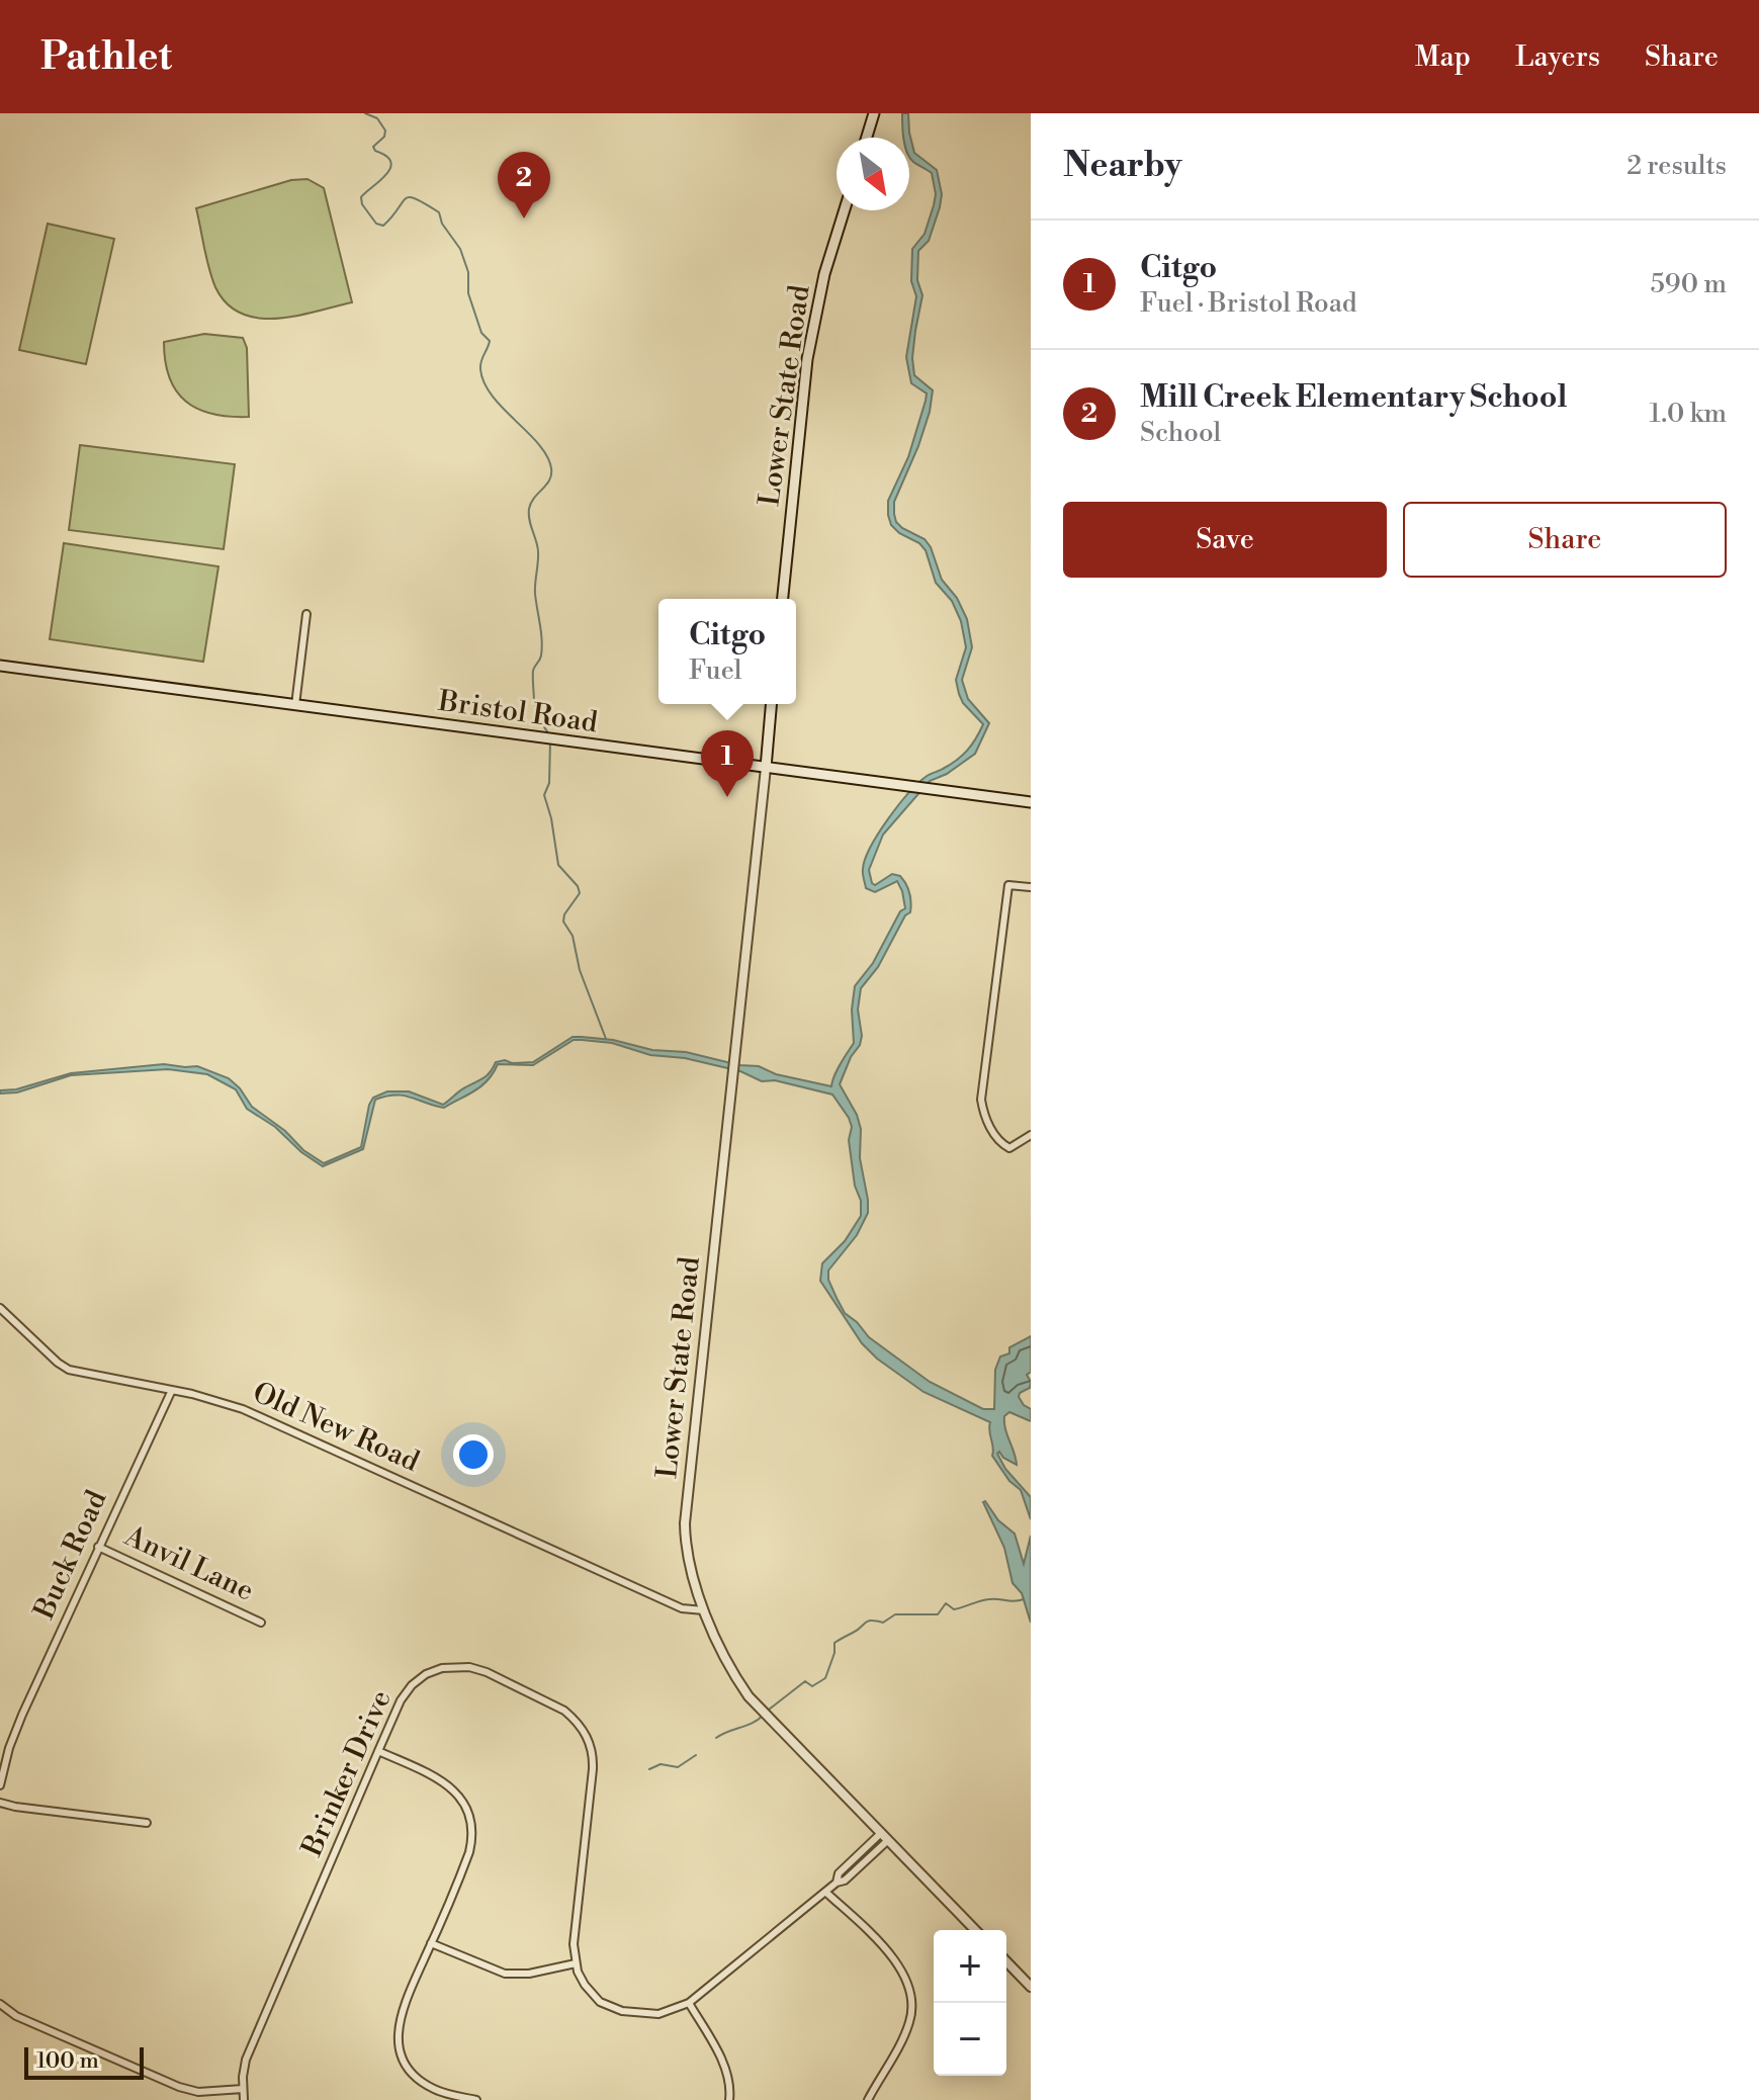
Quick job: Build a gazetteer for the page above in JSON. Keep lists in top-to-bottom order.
{
  "streets": {
    "main road": ["Lower State Road", "Bristol Road"],
    "street": [
      "Old New Road",
      "Buck Road",
      "Anvil Lane",
      "Brinker Drive"
    ]
  },
  "crossings": [
    ["Lower State Road", "Bristol Road"],
    ["Lower State Road", "Old New Road"],
    ["Old New Road", "Buck Road"],
    ["Buck Road", "Anvil Lane"]
  ],
  "scale_bar": "100 m",
  "north": "bottom right",
  "page": {
    "header": "Pathlet",
    "nav": ["Map", "Layers", "Share"],
    "heading": ["Nearby", "2 results"],
    "pins": ["2", "1"],
    "list": [
      {
        "mark": "1",
        "name": "Citgo",
        "note": "Fuel · Bristol Road",
        "value": "590 m"
      },
      {
        "mark": "2",
        "name": "Mill Creek Elementary School",
        "note": "School",
        "value": "1.0 km"
      }
    ],
    "buttons": ["Save", "Share"],
    "popup": ["Citgo", "Fuel"],
    "map_buttons": ["+", "−"],
    "scale": "100 m"
  }
}
